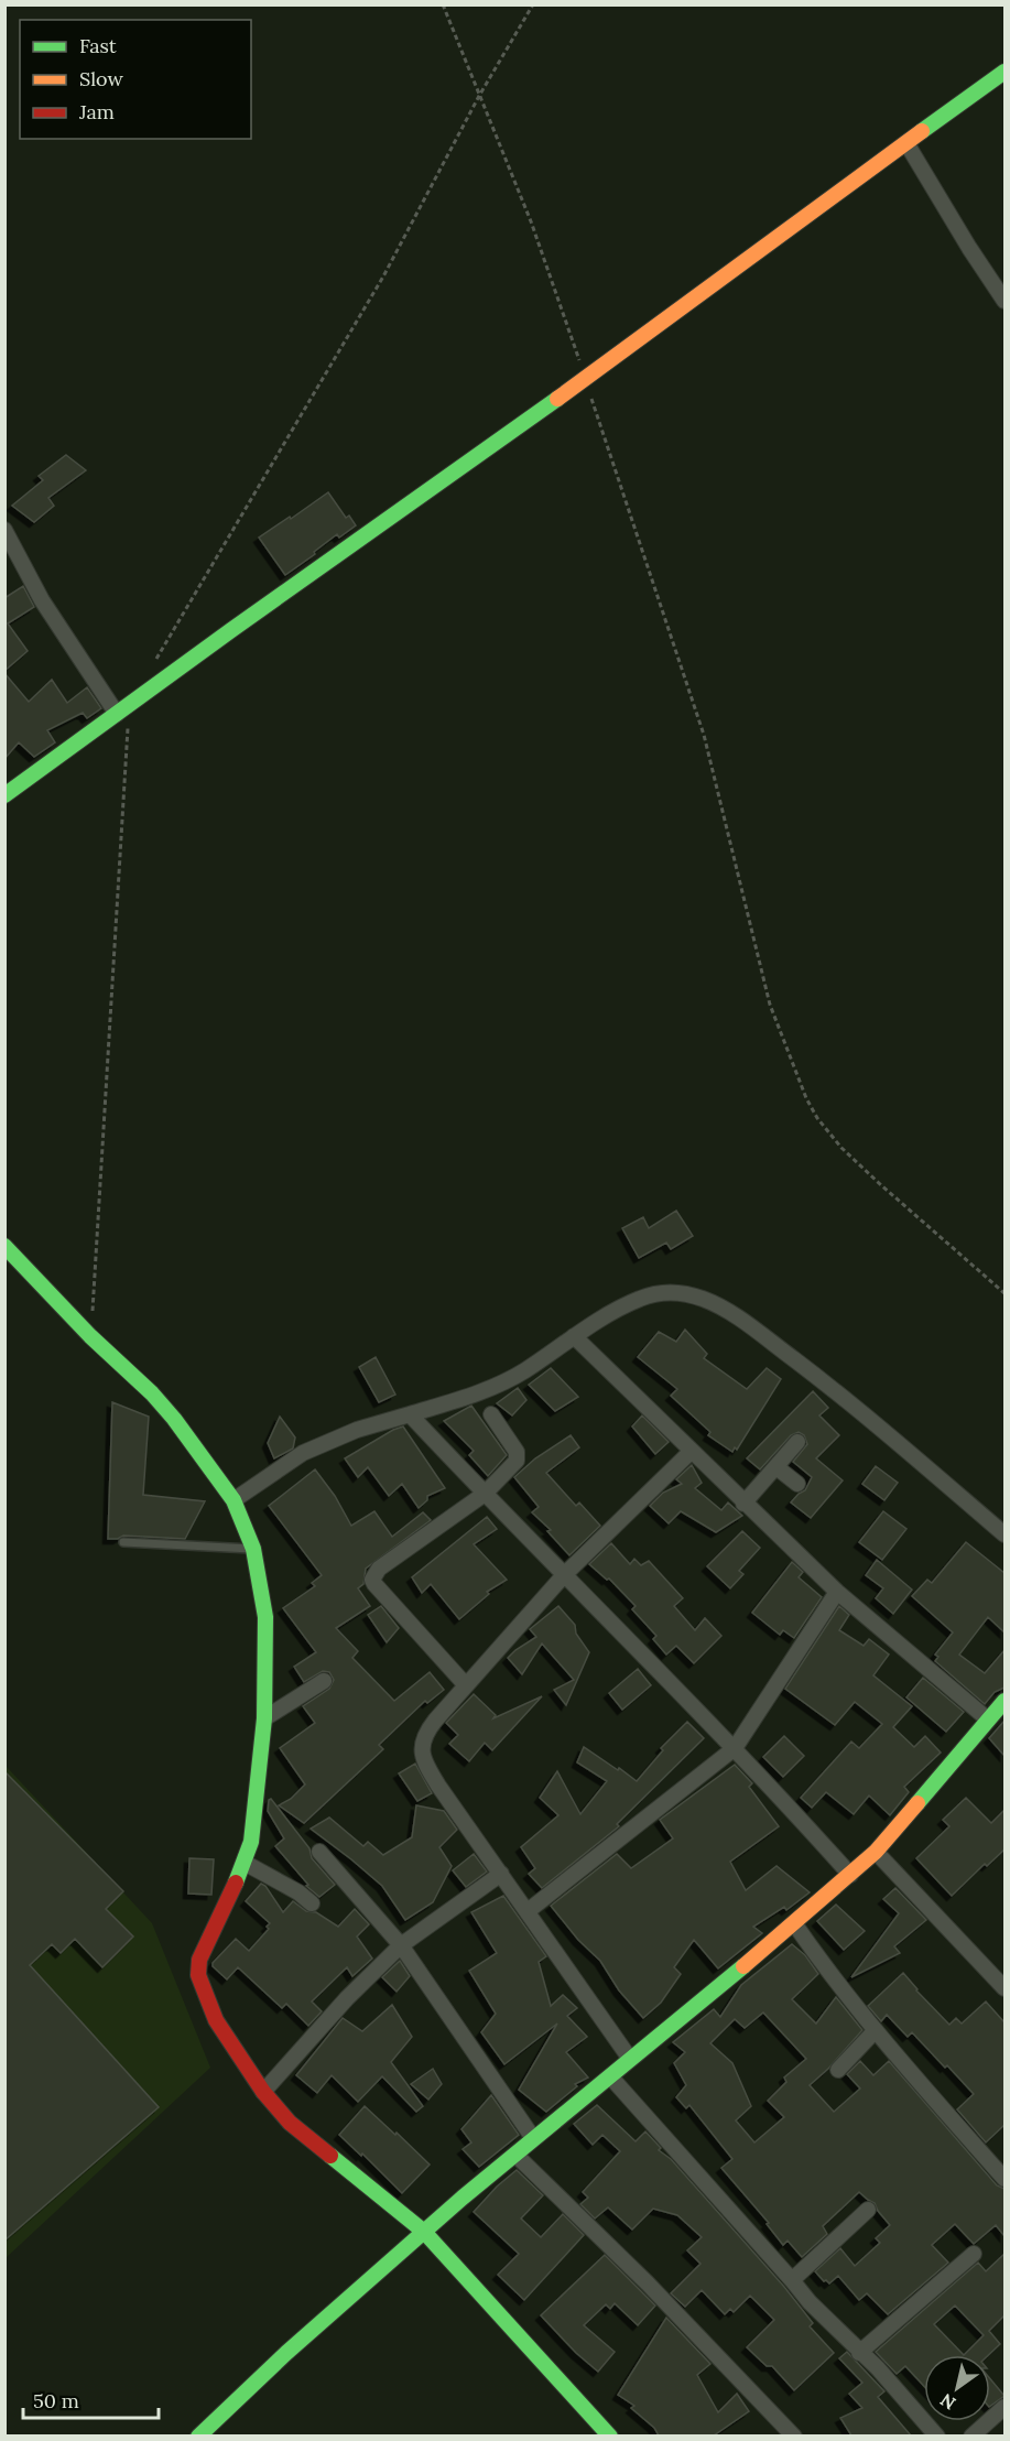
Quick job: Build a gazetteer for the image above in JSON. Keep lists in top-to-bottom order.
{
  "legend": ["Fast", "Slow", "Jam"],
  "scale_bar": "50 m",
  "north": "bottom left"
}
